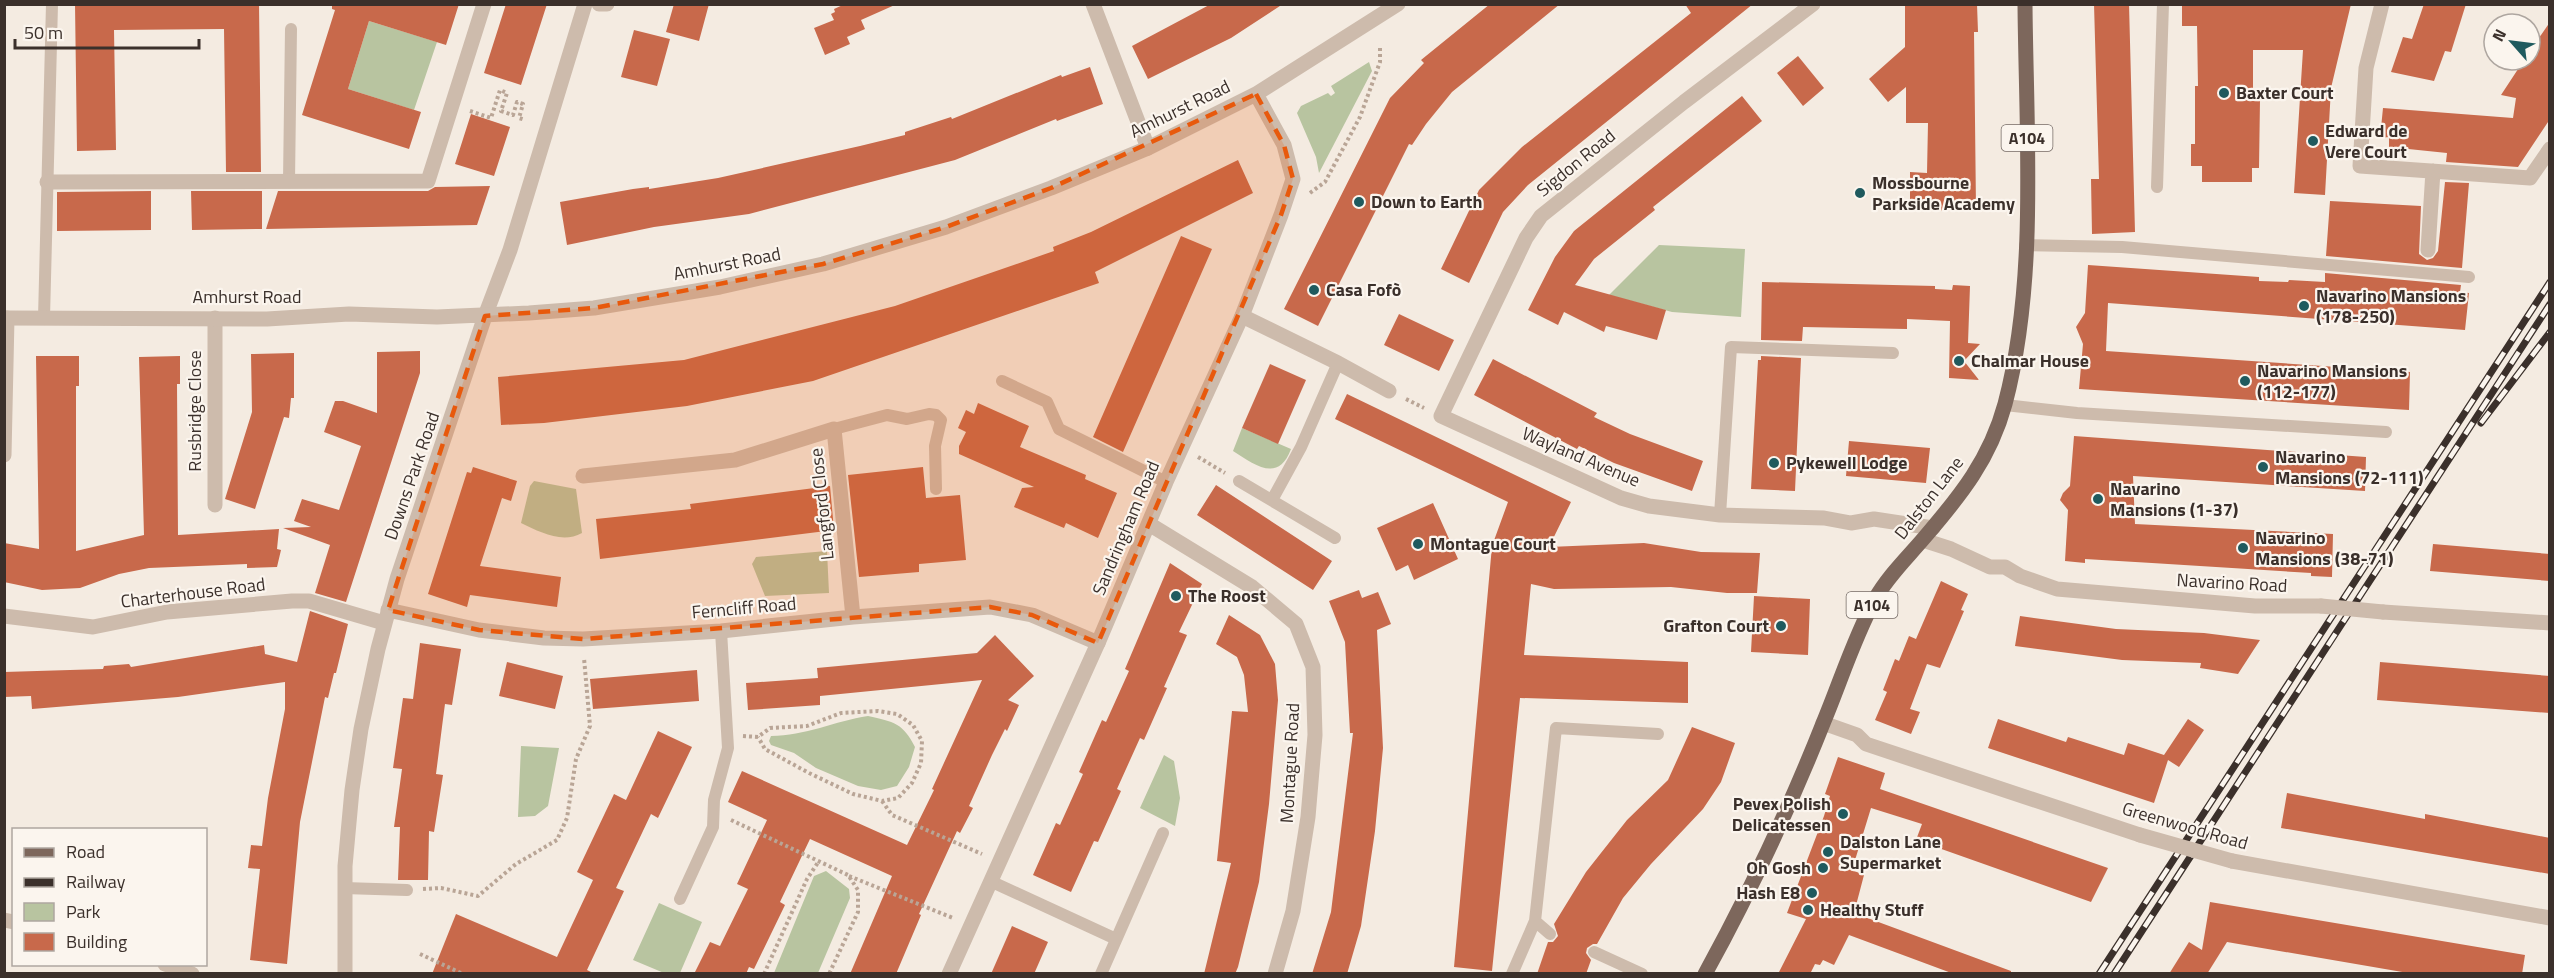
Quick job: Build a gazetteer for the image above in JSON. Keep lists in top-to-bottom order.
{
  "streets": {
    "main road": ["A104", "Dalston Lane"],
    "street": [
      "Amhurst Road",
      "Sigdon Road",
      "Rusbridge Close",
      "Wayland Avenue",
      "Downs Park Road",
      "Langford Close",
      "Sandringham Road",
      "Navarino Road",
      "Charterhouse Road",
      "Ferncliff Road",
      "Montague Road",
      "Greenwood Road"
    ]
  },
  "crossings": [
    ["Amhurst Road", "Rusbridge Close"],
    ["Amhurst Road", "Downs Park Road"],
    ["Amhurst Road", "Sandringham Road"],
    ["Sigdon Road", "Wayland Avenue"],
    ["Wayland Avenue", "Dalston Lane"],
    ["Wayland Avenue", "Navarino Road"],
    ["Downs Park Road", "Charterhouse Road"],
    ["Downs Park Road", "Ferncliff Road"],
    ["Dalston Lane", "Navarino Road"],
    ["Dalston Lane", "Greenwood Road"],
    ["Langford Close", "Ferncliff Road"],
    ["Sandringham Road", "Ferncliff Road"],
    ["Sandringham Road", "Montague Road"],
    ["Charterhouse Road", "Ferncliff Road"]
  ],
  "places": [
    "Baxter Court",
    "Edward de Vere Court",
    "Mossbourne Parkside Academy",
    "Down to Earth",
    "Casa Fofò",
    "Navarino Mansions (178-250)",
    "Chalmar House",
    "Navarino Mansions (112-177)",
    "Pykewell Lodge",
    "Navarino Mansions (72-111)",
    "Navarino Mansions (1-37)",
    "Montague Court",
    "Navarino Mansions (38-71)",
    "The Roost",
    "Grafton Court",
    "Pevex Polish Delicatessen",
    "Dalston Lane Supermarket",
    "Oh Gosh",
    "Hash E8",
    "Healthy Stuff"
  ],
  "legend": [
    "Road",
    "Railway",
    "Park",
    "Building"
  ],
  "scale_bar": "50 m",
  "north": "top left"
}
